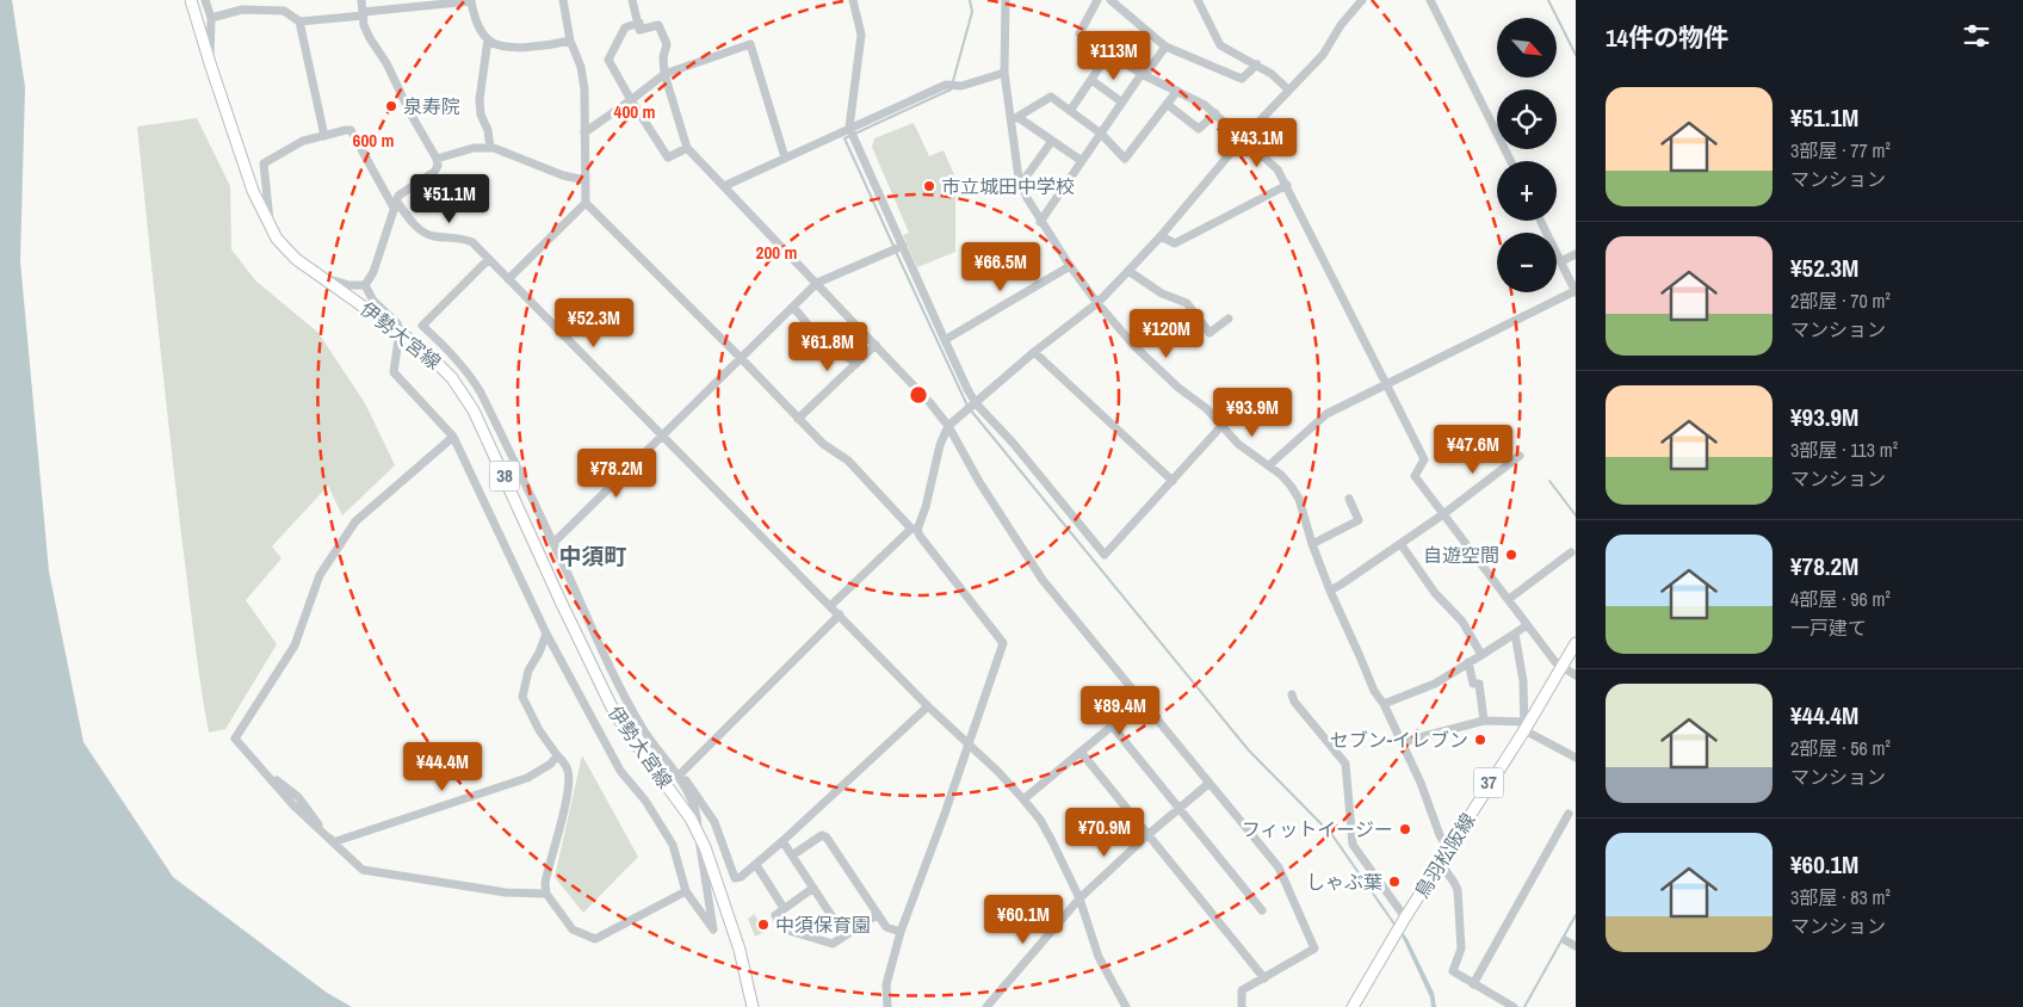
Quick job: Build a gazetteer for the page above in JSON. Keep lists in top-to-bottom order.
{
  "streets": {
    "main road": [
      "伊勢大宮線",
      "38",
      "37",
      "鳥羽松阪線"
    ]
  },
  "districts": ["中須町"],
  "places": [
    "泉寿院",
    "市立城田中学校",
    "自遊空間",
    "セブン-イレブン",
    "フィットイージー",
    "しゃぶ葉",
    "中須保育園"
  ],
  "north": "bottom right",
  "page": {
    "heading": "14件の物件",
    "map_buttons": ["+", "−"],
    "price": [
      "¥113M",
      "¥43.1M",
      "¥51.1M",
      "¥66.5M",
      "¥52.3M",
      "¥120M",
      "¥61.8M",
      "¥93.9M",
      "¥47.6M",
      "¥78.2M",
      "¥89.4M",
      "¥44.4M",
      "¥70.9M",
      "¥60.1M"
    ],
    "list": [
      {
        "name": "¥51.1M",
        "note": "3部屋 · 77 m² · マンション"
      },
      {
        "name": "¥52.3M",
        "note": "2部屋 · 70 m² · マンション"
      },
      {
        "name": "¥93.9M",
        "note": "3部屋 · 113 m² · マンション"
      },
      {
        "name": "¥78.2M",
        "note": "4部屋 · 96 m² · 一戸建て"
      },
      {
        "name": "¥44.4M",
        "note": "2部屋 · 56 m² · マンション"
      },
      {
        "name": "¥60.1M",
        "note": "3部屋 · 83 m² · マンション"
      }
    ]
  },
  "rings": ["400 m", "600 m", "200 m"]
}
